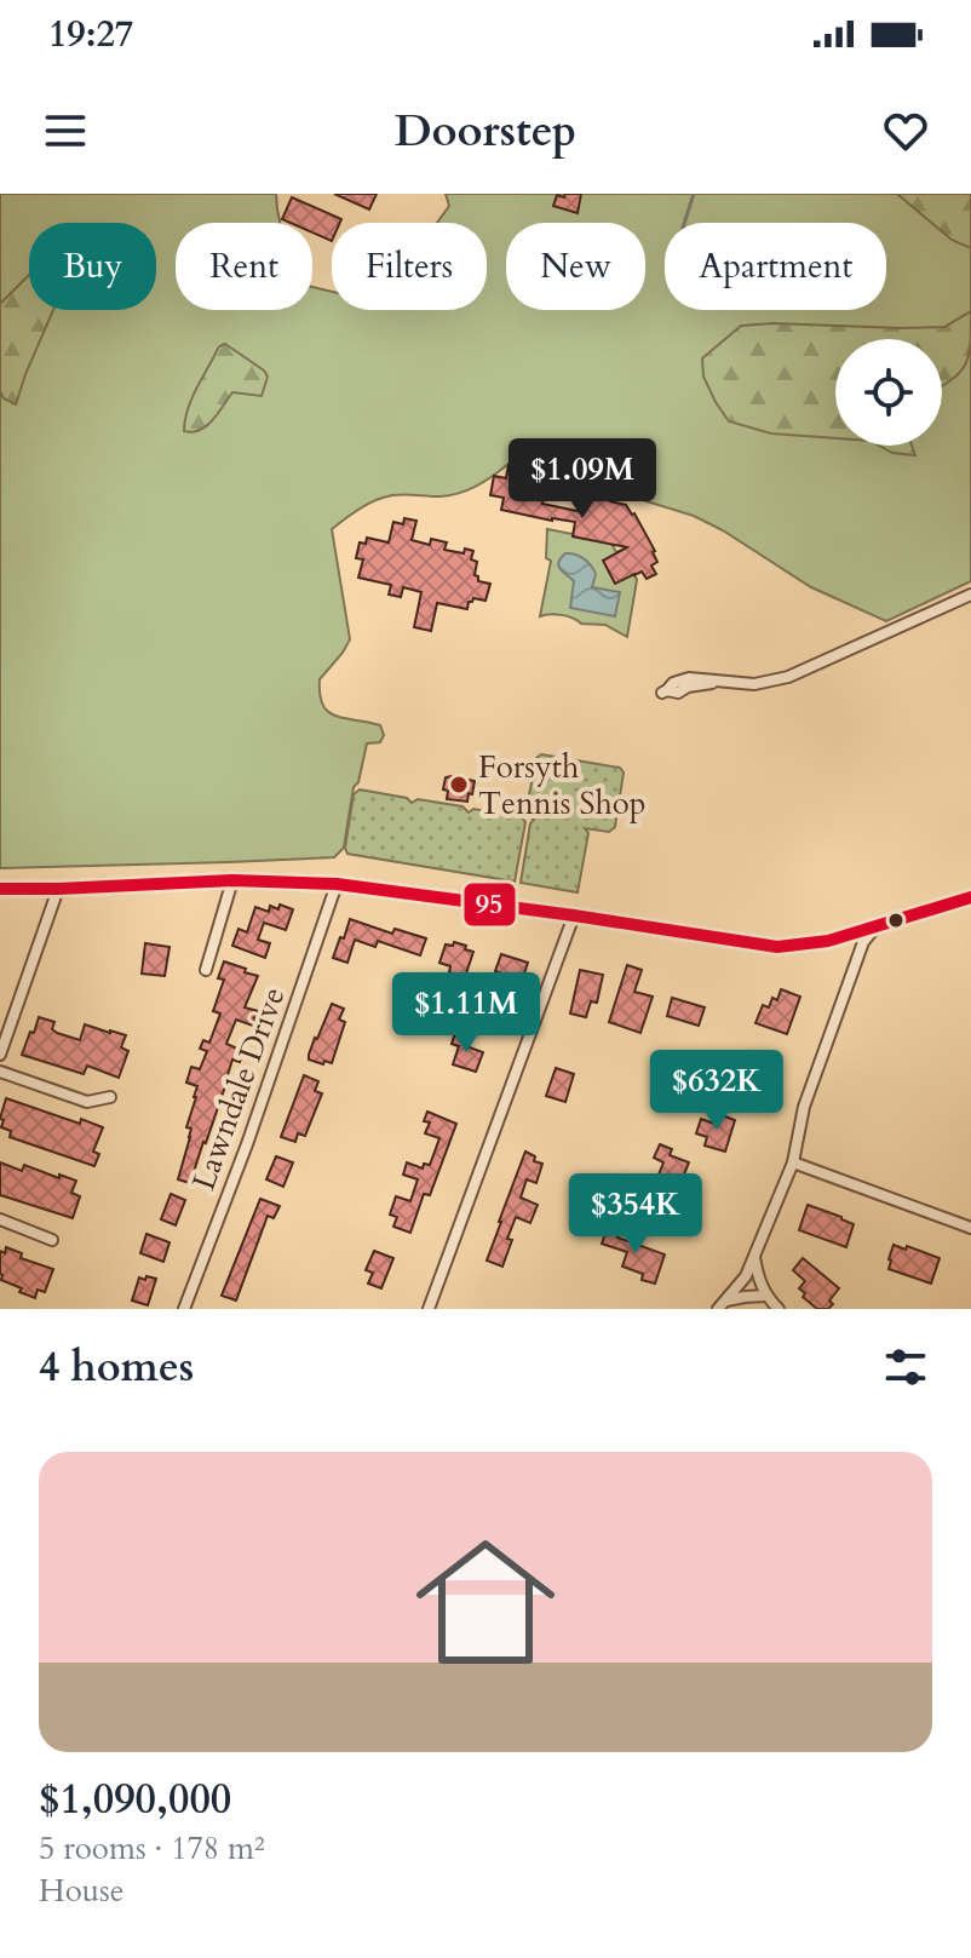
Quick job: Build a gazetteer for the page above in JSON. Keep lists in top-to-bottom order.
{
  "streets": {
    "street": ["Lawndale Drive"]
  },
  "places": ["Forsyth Tennis Shop"],
  "lines": ["transit line 95"],
  "page": {
    "status": "19:27",
    "header": "Doorstep",
    "chip": [
      "Buy",
      "Rent",
      "Filters",
      "New",
      "Apartment"
    ],
    "price": [
      "$1.09M",
      "$1.11M",
      "$632K",
      "$354K"
    ],
    "heading": "4 homes",
    "list": [
      {
        "name": "$1,090,000",
        "note": "5 rooms · 178 m² · House"
      }
    ]
  }
}
